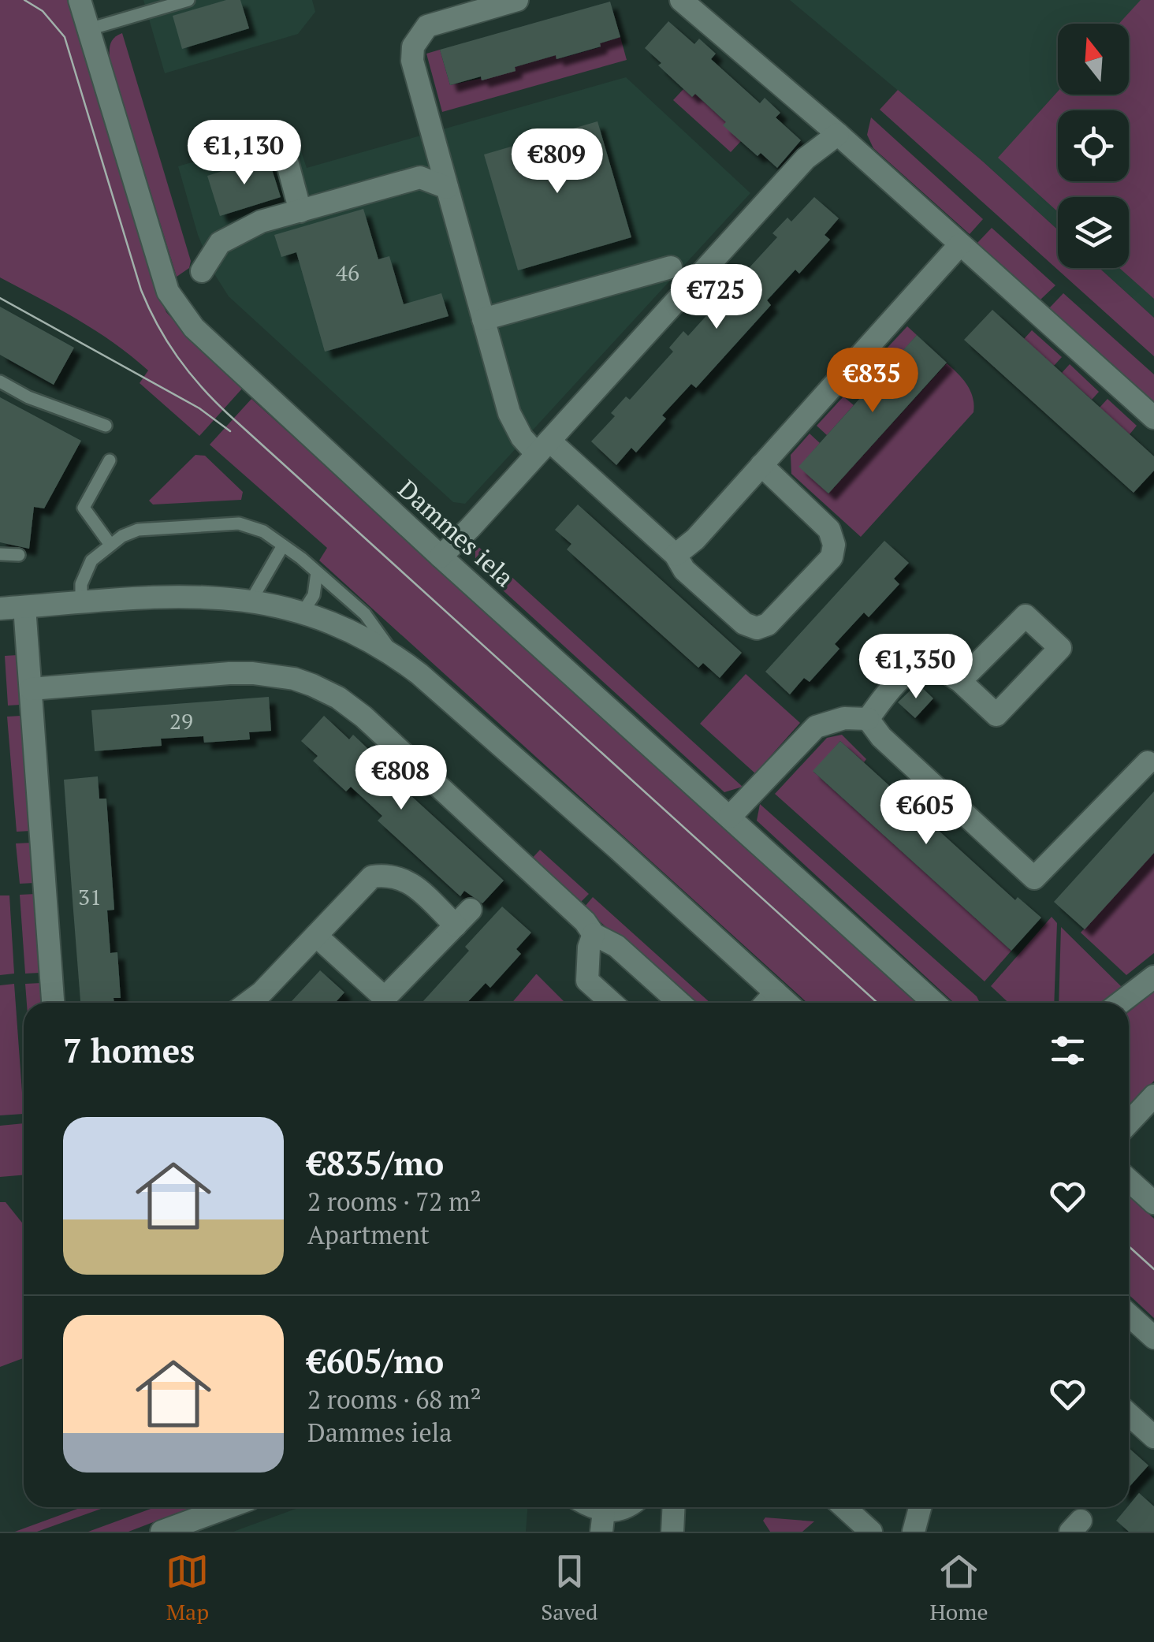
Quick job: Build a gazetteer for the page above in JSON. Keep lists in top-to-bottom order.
{
  "streets": {
    "street": ["Dammes iela"]
  },
  "house_numbers": ["46", "29", "31"],
  "north": "top",
  "page": {
    "price": [
      "€1,130",
      "€809",
      "€725",
      "€835",
      "€1,350",
      "€808",
      "€605"
    ],
    "heading": "7 homes",
    "list": [
      {
        "name": "€835/mo",
        "note": "2 rooms · 72 m² · Apartment"
      },
      {
        "name": "€605/mo",
        "note": "2 rooms · 68 m² · Dammes iela"
      }
    ],
    "tabs": ["Map", "Saved", "Home"]
  }
}
